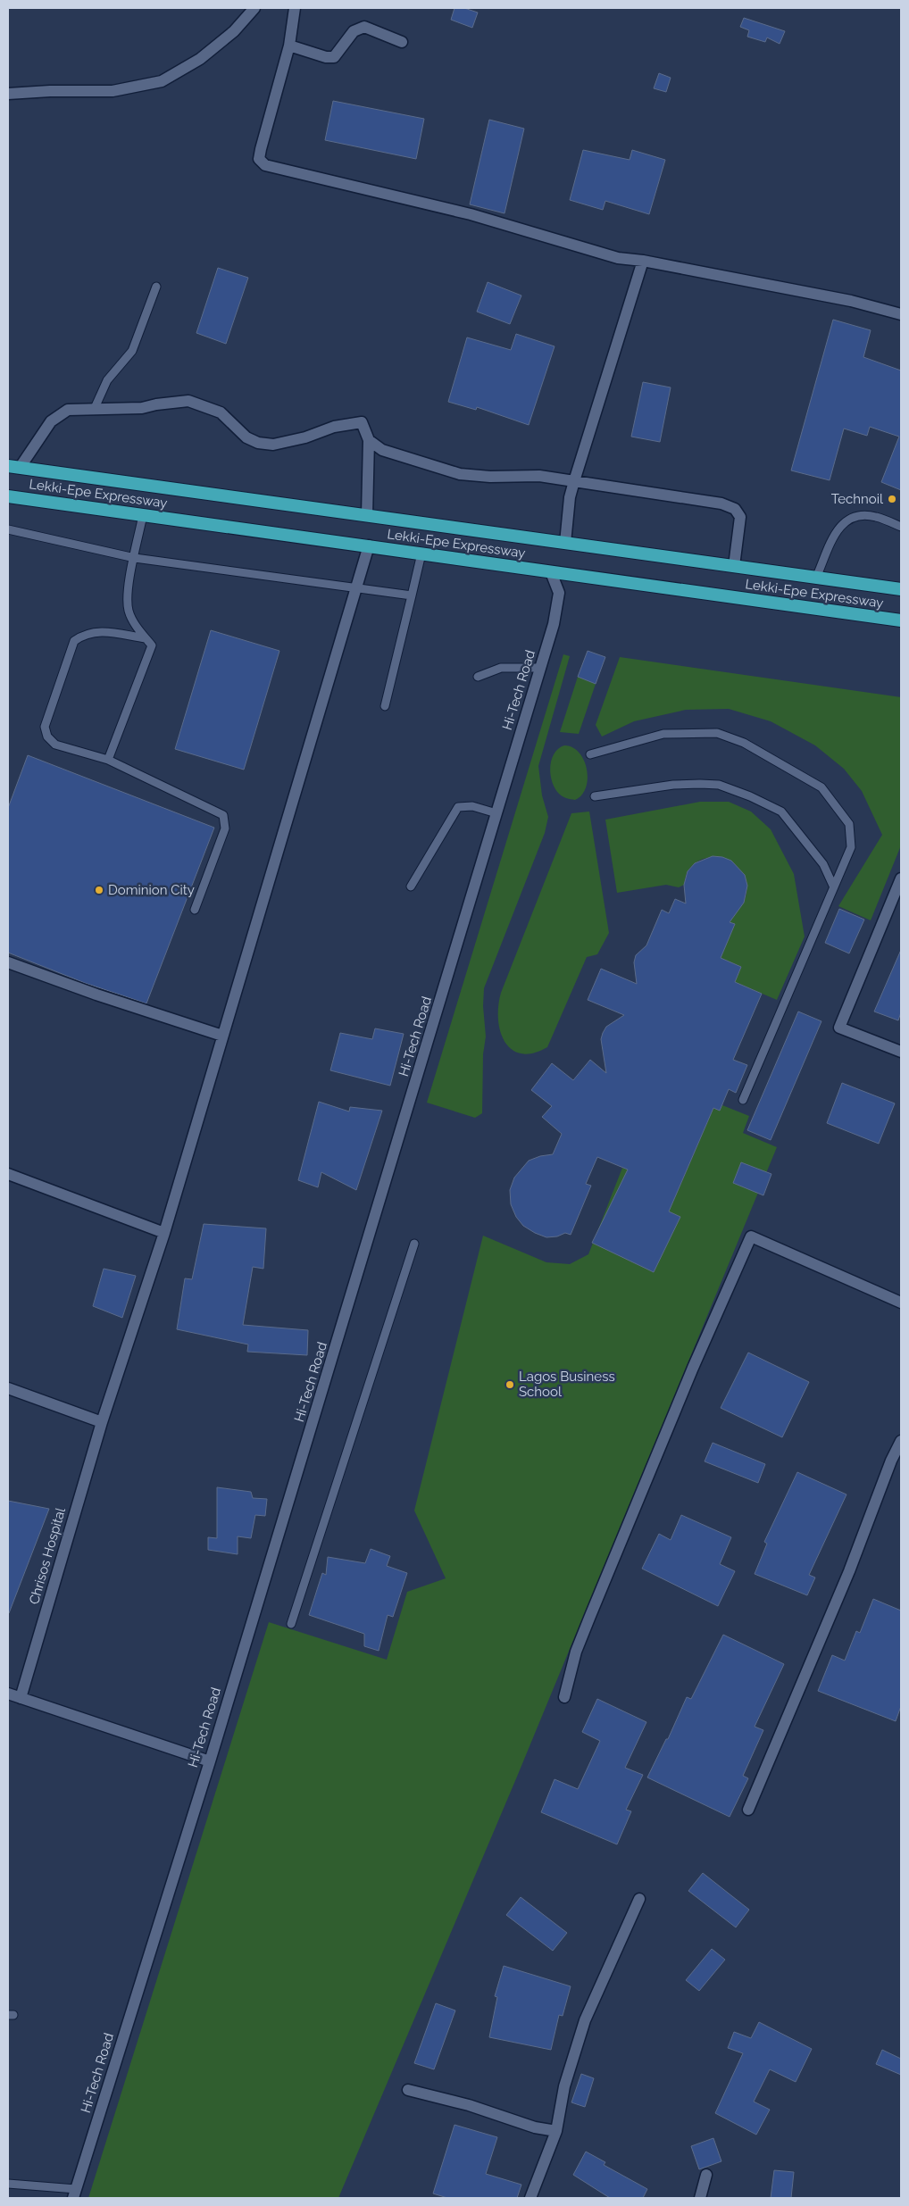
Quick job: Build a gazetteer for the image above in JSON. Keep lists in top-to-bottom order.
{
  "streets": {
    "highway": ["Lekki-Epe Expressway"],
    "street": ["Hi-Tech Road", "Chrisos Hospital"]
  },
  "crossings": [
    ["Lekki-Epe Expressway", "Hi-Tech Road"],
    ["Lekki-Epe Expressway", "Chrisos Hospital"]
  ],
  "places": ["Technoil", "Dominion City", "Lagos Business School"]
}
